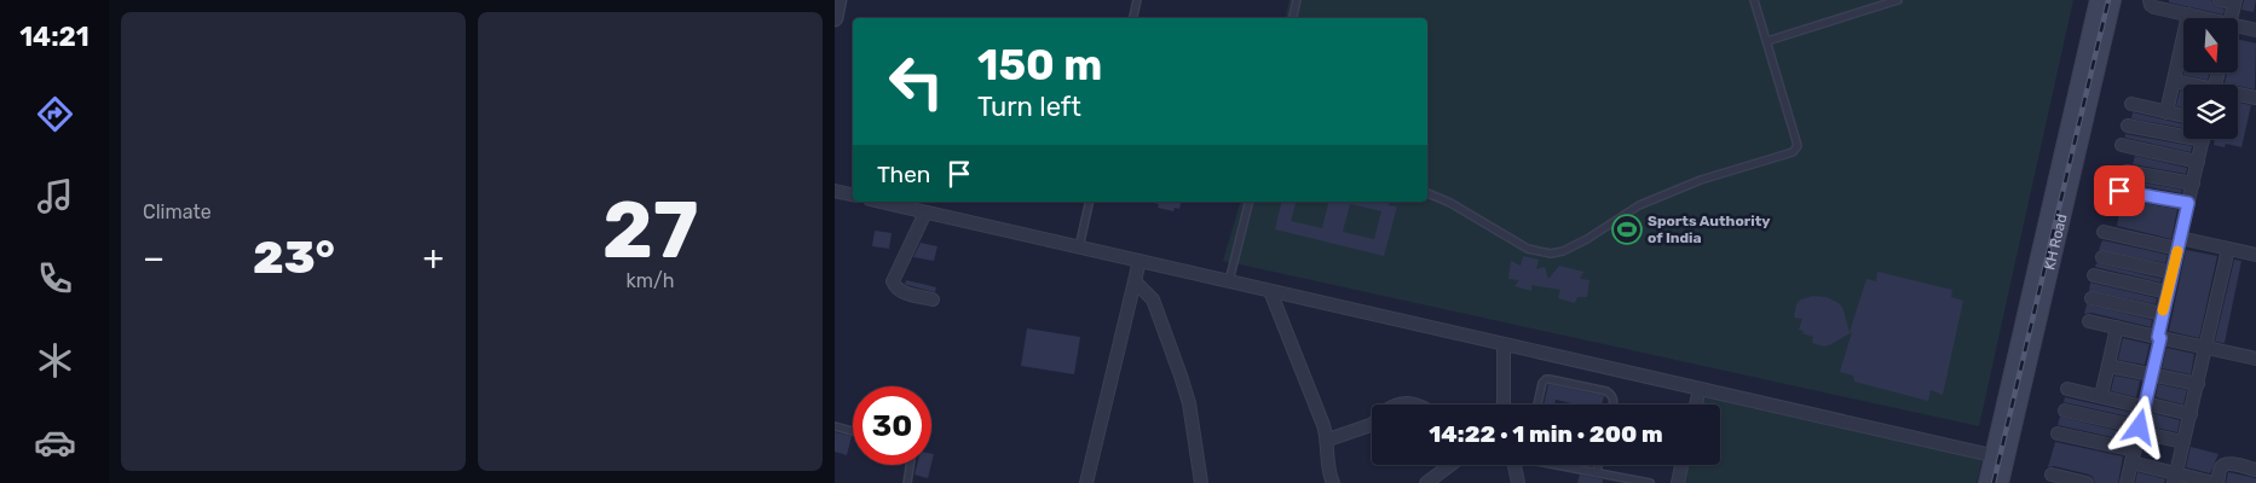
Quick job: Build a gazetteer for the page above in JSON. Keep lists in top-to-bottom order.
{
  "streets": {
    "main road": ["KH Road"]
  },
  "places": {
    "sports": ["Sports Authority of India"]
  },
  "north": "bottom",
  "page": {
    "tabs": "14:21",
    "tile": [
      "Climate",
      ["27", "km/h"]
    ],
    "turn": ["150 m", "Turn left"],
    "then": "Then",
    "heat": ["−", "23°", "+"],
    "limit": "30",
    "trip": "14:22 · 1 min · 200 m"
  }
}
